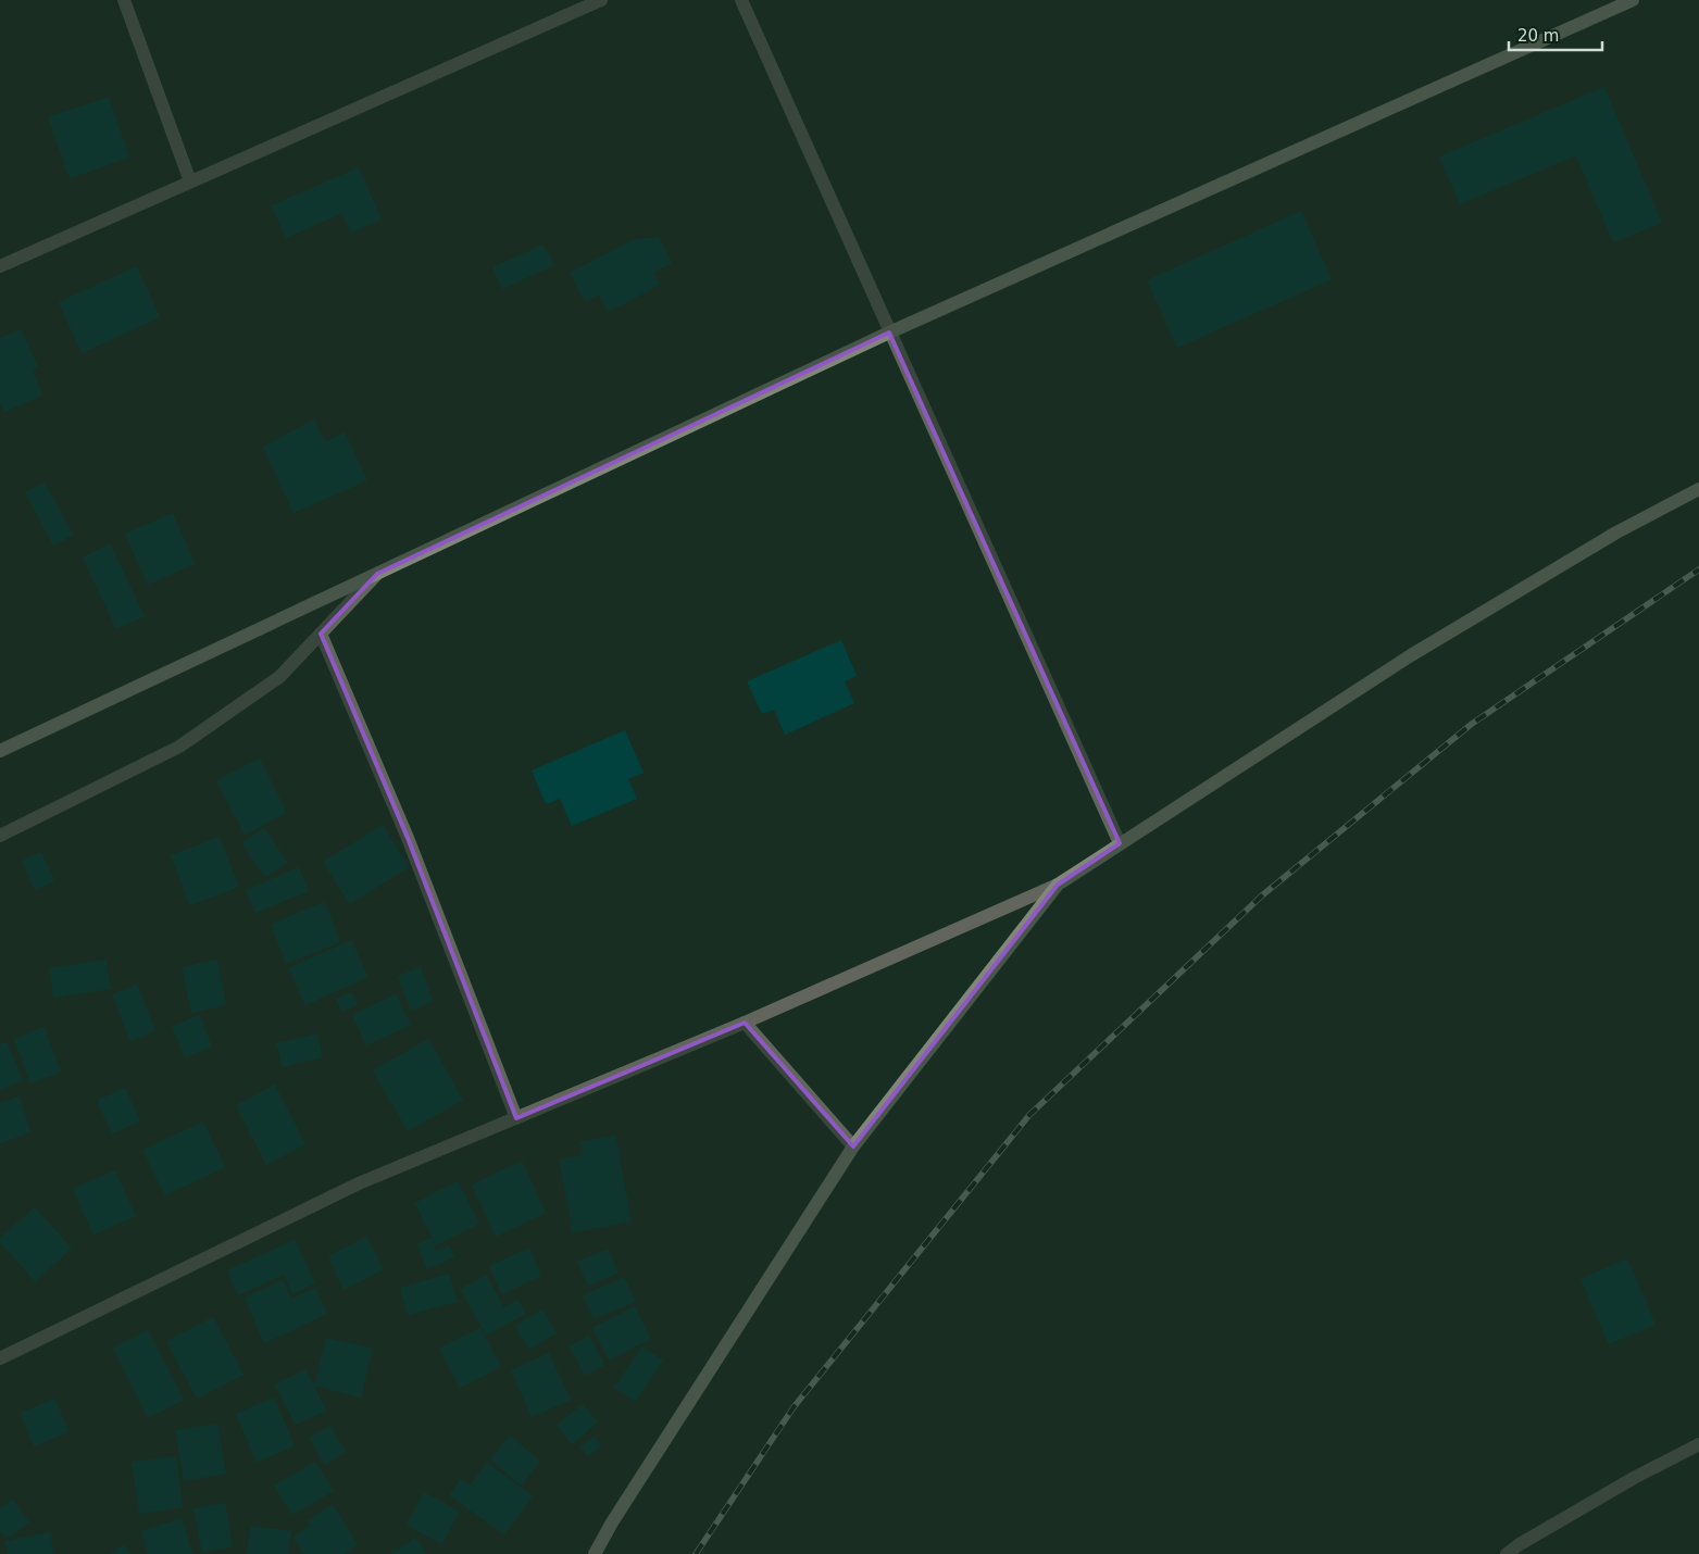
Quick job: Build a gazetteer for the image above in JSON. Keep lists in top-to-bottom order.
{
  "scale_bar": "20 m"
}
